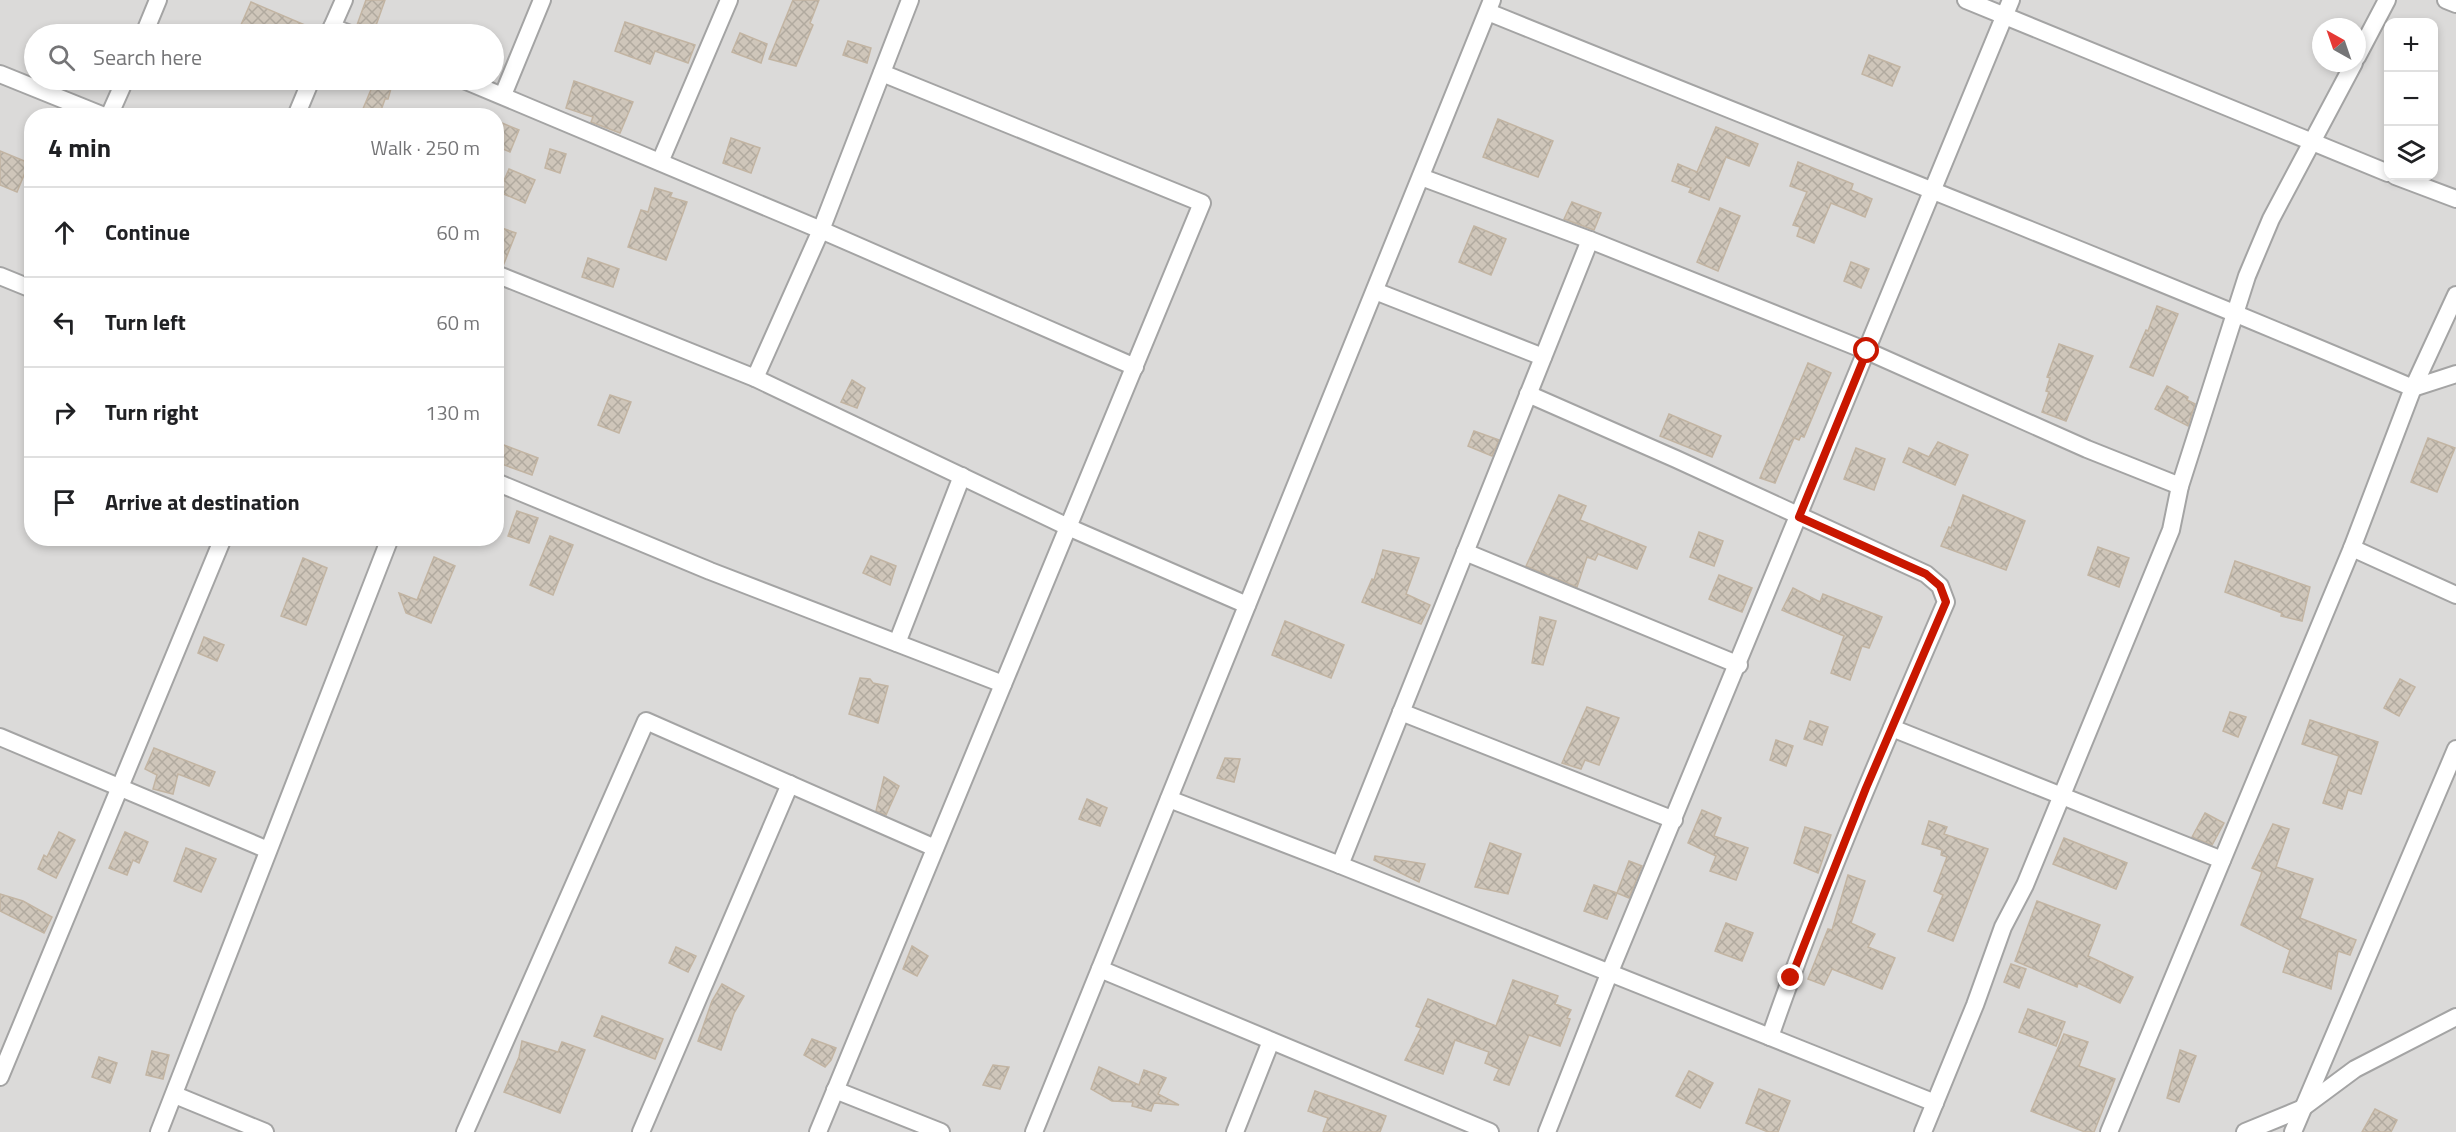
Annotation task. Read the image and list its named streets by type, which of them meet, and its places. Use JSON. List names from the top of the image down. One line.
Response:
{"north":"top left","page":{"map_buttons":["+","−"],"search":"Search here","heading":["4 min","Walk · 250 m"],"list":[["Continue","60 m"],["Turn left","60 m"],["Turn right","130 m"],"Arrive at destination"]}}
